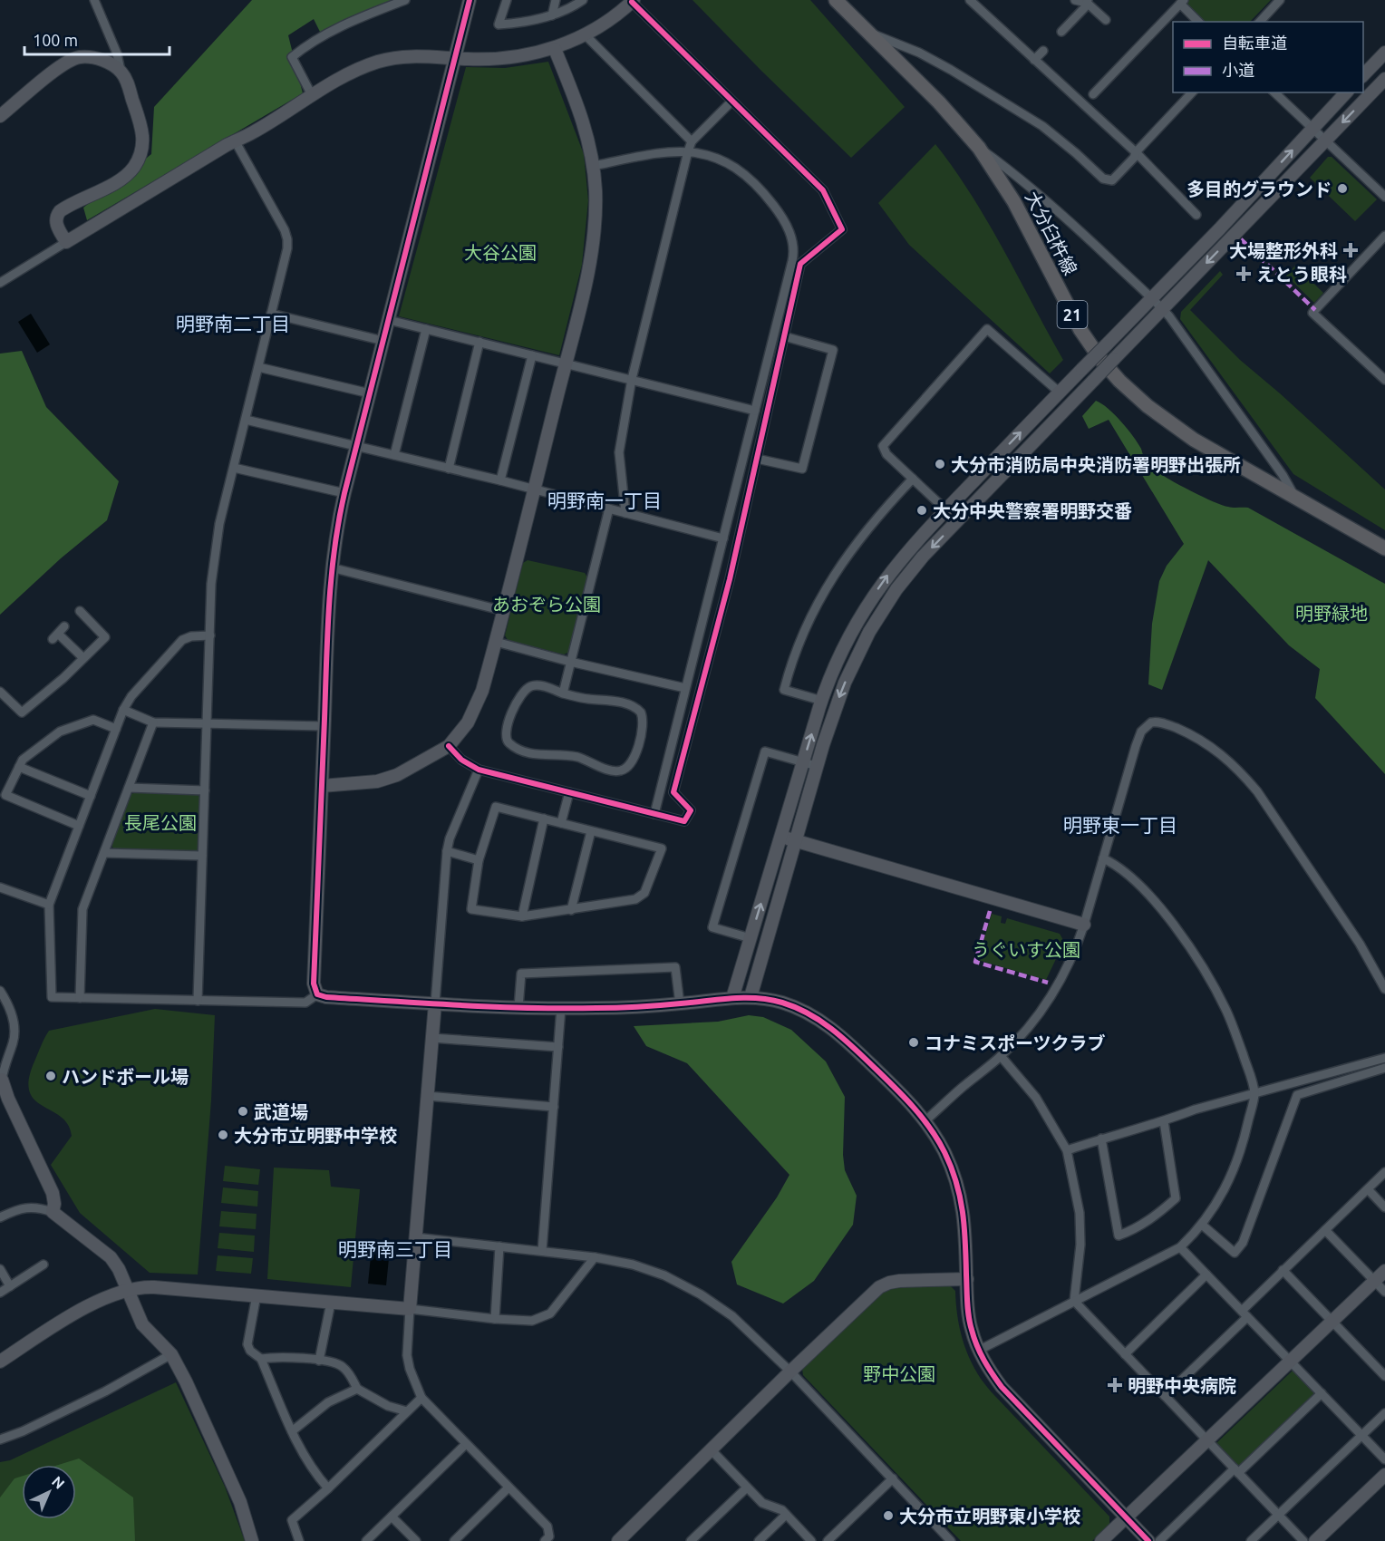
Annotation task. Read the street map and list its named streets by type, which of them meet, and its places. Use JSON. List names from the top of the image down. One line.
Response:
{"streets":{"main road":["大分臼杵線","21"]},"districts":["明野南二丁目","明野南一丁目","明野東一丁目","明野南三丁目"],"parks":["大谷公園","あおぞら公園","明野緑地","長尾公園","うぐいす公園","野中公園"],"places":{"other":["多目的グラウンド","大分市消防局中央消防署明野出張所","大分中央警察署明野交番","コナミスポーツクラブ","ハンドボール場","武道場","大分市立明野中学校","大分市立明野東小学校"],"health":["大場整形外科","えとう眼科","明野中央病院"]},"legend":["自転車道","小道"],"scale_bar":"100 m","north":"top right"}
